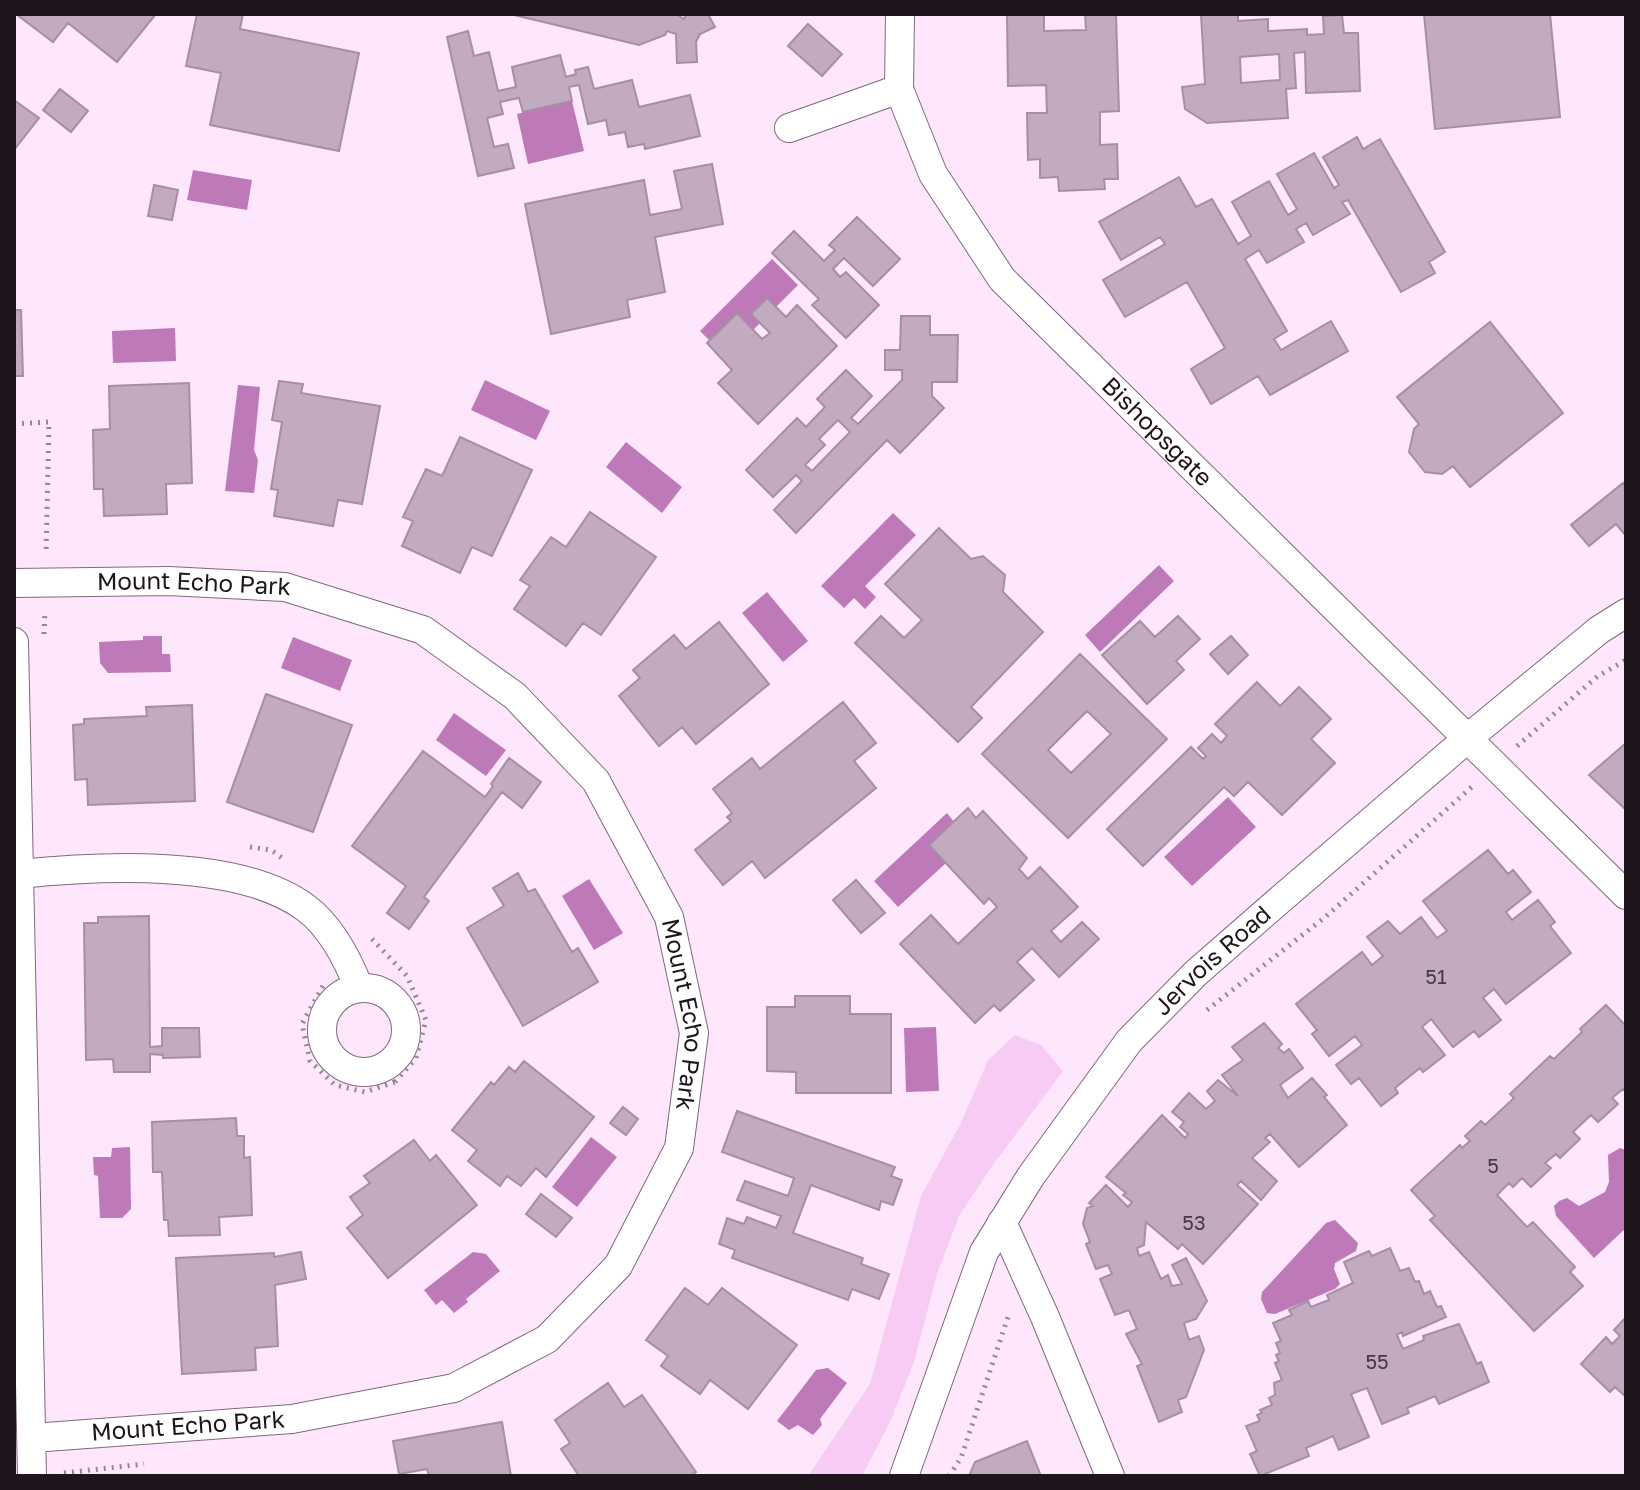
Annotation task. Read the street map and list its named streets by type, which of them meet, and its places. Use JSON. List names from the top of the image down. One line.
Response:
{"streets":{"street":["Bishopsgate","Mount Echo Park","Jervois Road"]},"crossings":[["Bishopsgate","Jervois Road"]],"house_numbers":["51","5","53","55"]}
